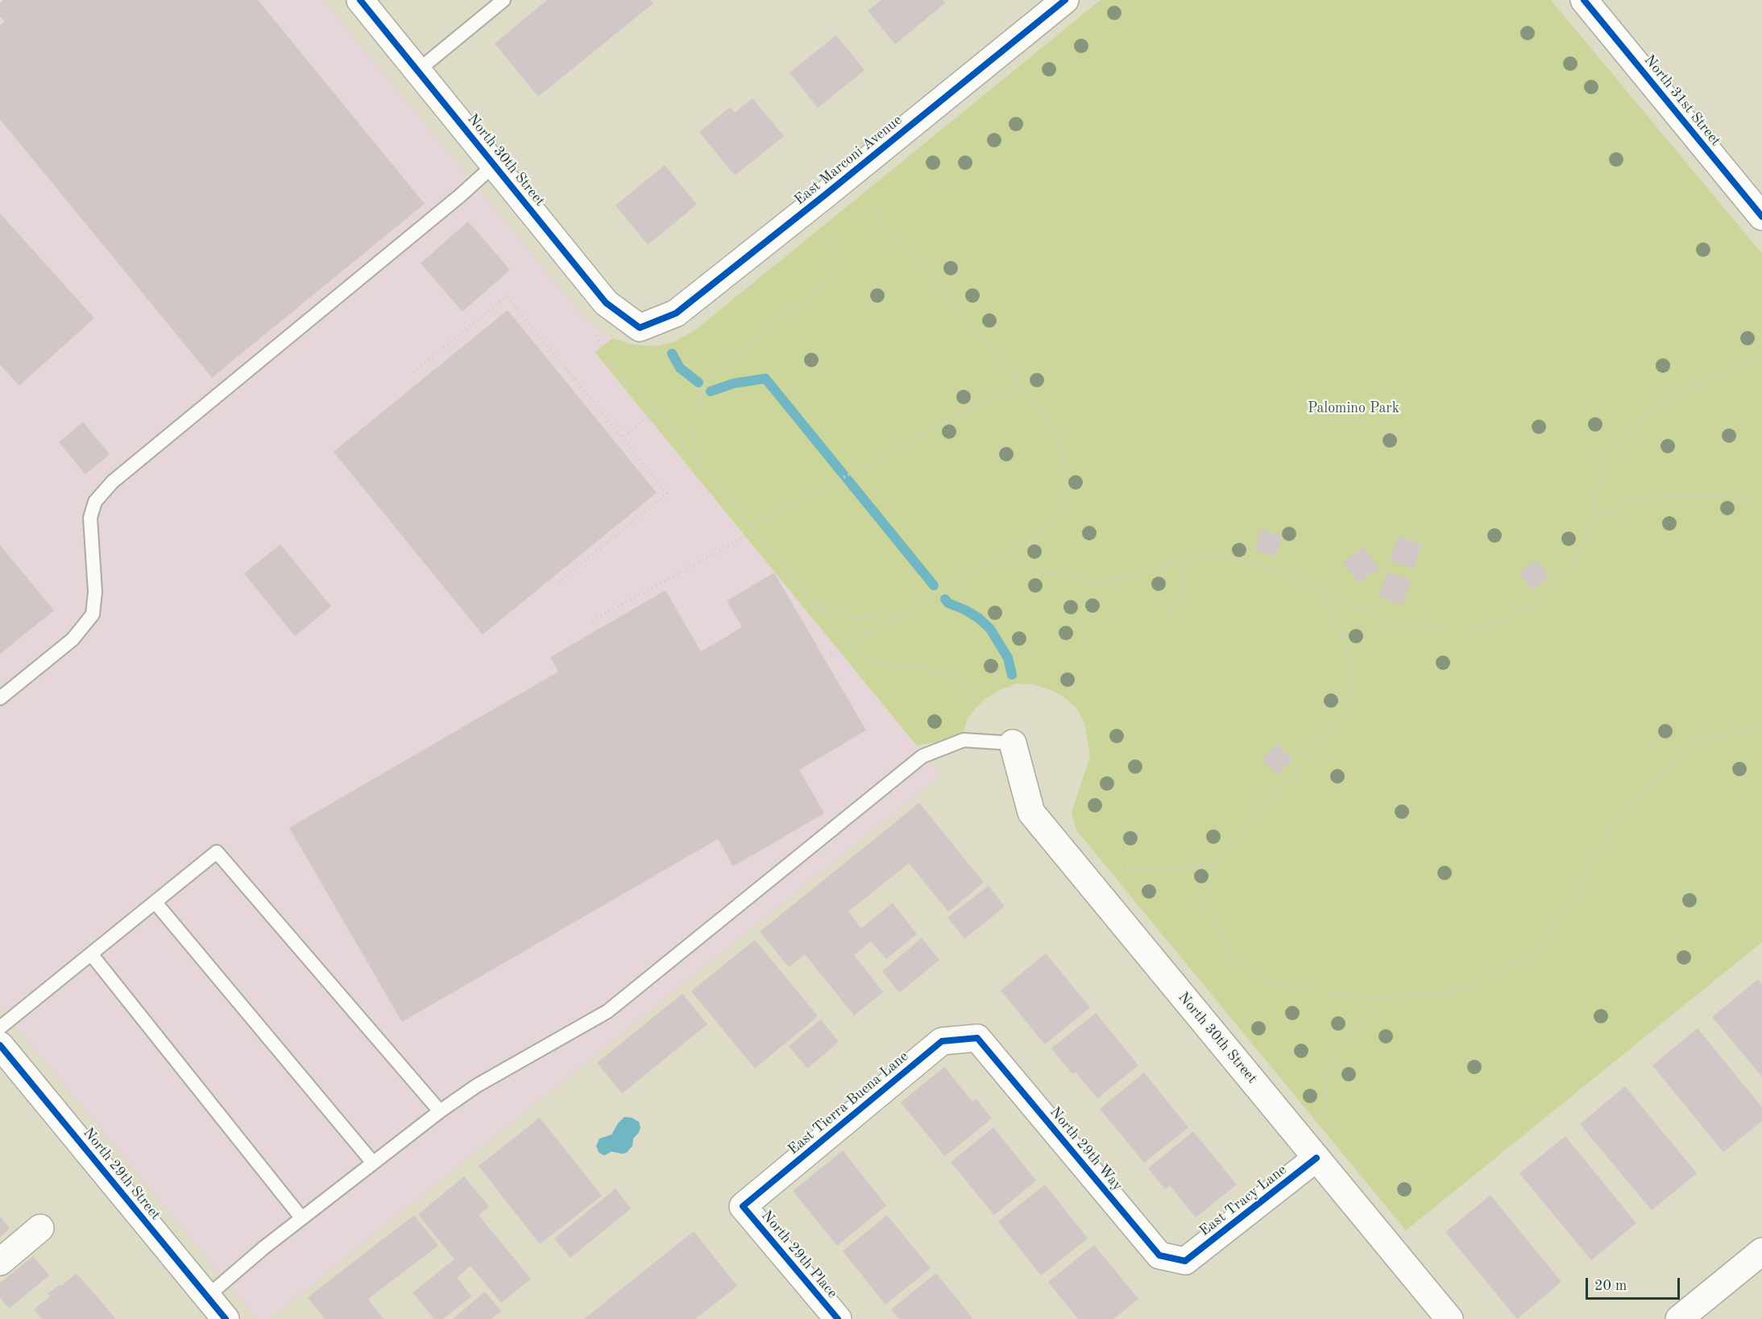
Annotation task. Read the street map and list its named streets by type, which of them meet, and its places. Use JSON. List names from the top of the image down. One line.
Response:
{"streets":{"street":["North 31st Street","North 30th Street","East Marconi Avenue","East Tierra Buena Lane","North 29th Way","North 29th Street","East Tracy Lane","North 29th Place"]},"crossings":[["North 30th Street","East Marconi Avenue"],["North 30th Street","East Tracy Lane"],["East Tierra Buena Lane","North 29th Way"],["East Tierra Buena Lane","North 29th Place"],["North 29th Way","East Tracy Lane"]],"parks":["Palomino Park"],"scale_bar":"20 m"}
